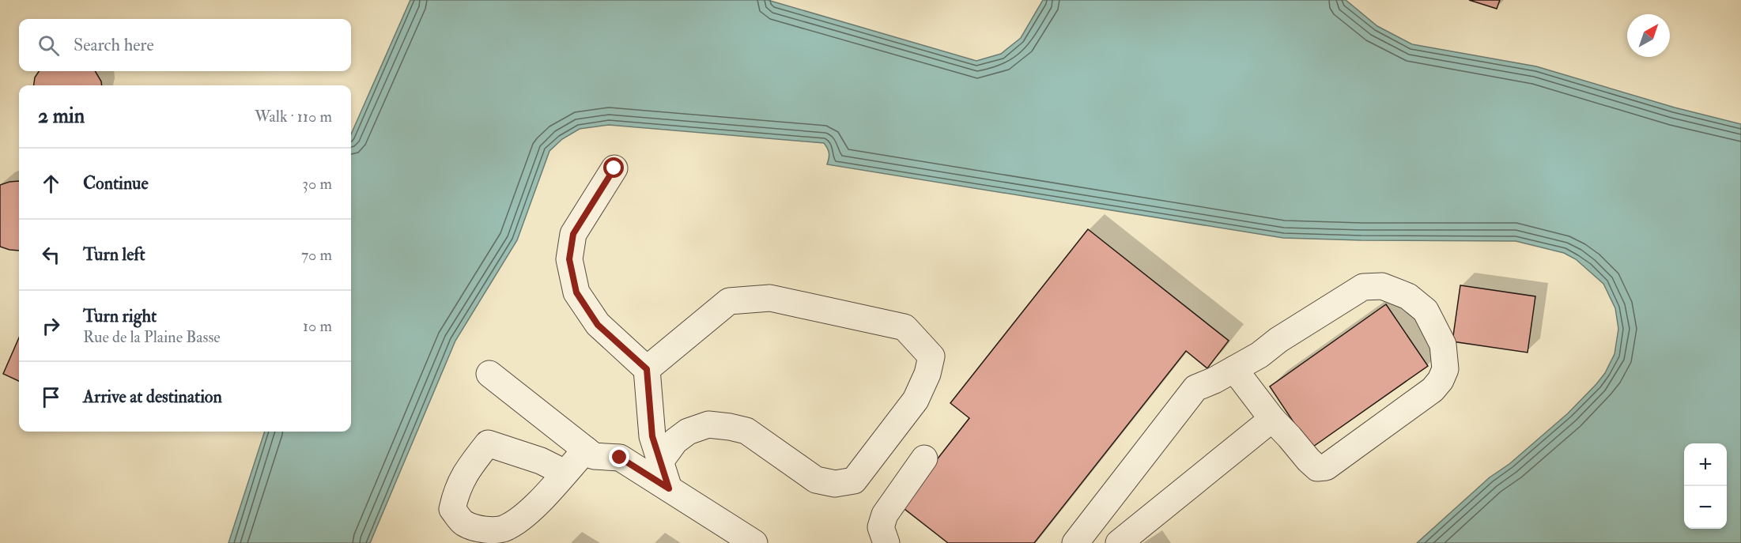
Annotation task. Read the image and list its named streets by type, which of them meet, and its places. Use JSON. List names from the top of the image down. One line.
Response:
{"north":"top right","page":{"search":"Search here","heading":["2 min","Walk · 110 m"],"list":[["Continue","30 m"],["Turn left","70 m"],["Turn right","Rue de la Plaine Basse","10 m"],"Arrive at destination"],"map_buttons":["+","−"]}}
